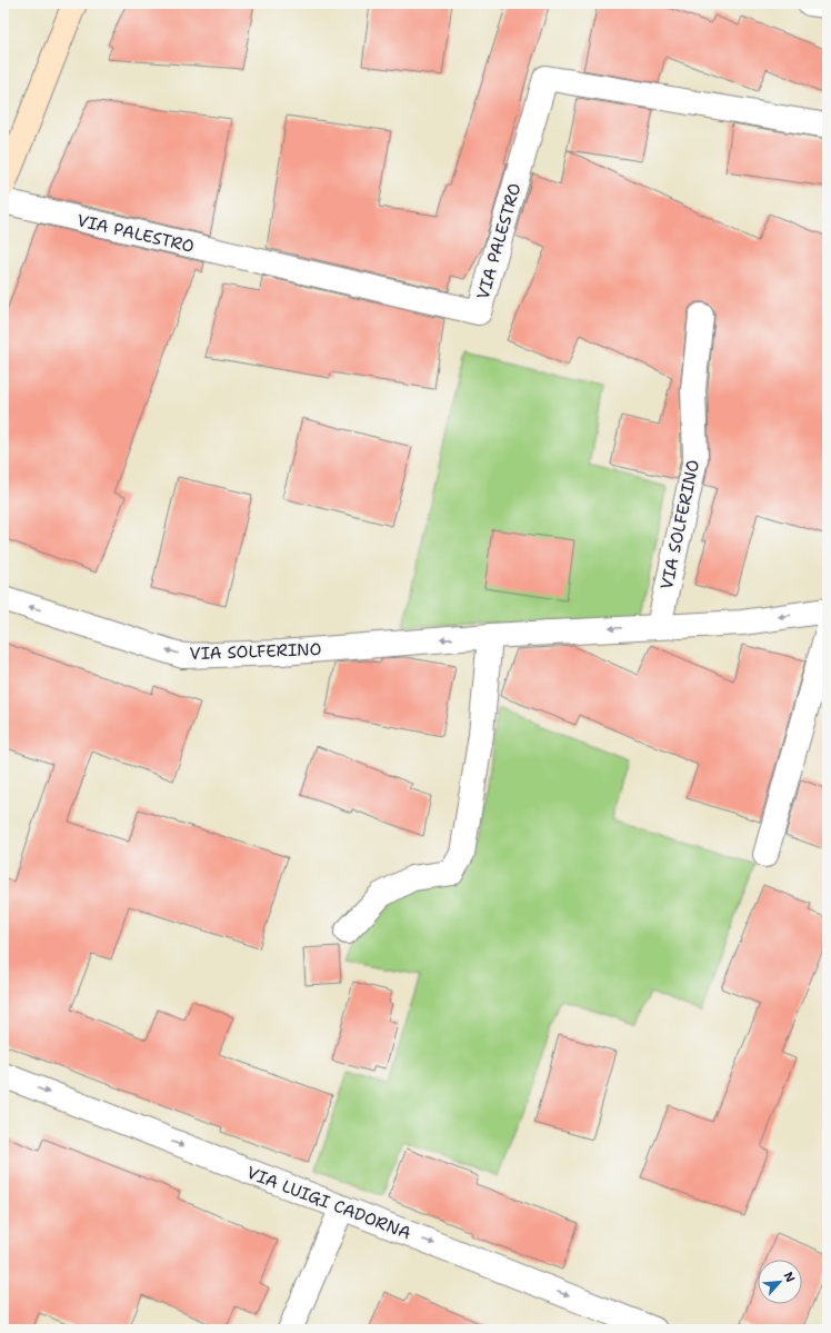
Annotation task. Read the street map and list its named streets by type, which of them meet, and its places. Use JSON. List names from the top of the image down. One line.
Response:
{"streets":{"street":["VIA PALESTRO","VIA SOLFERINO","VIA LUIGI CADORNA"]},"one_way":["VIA SOLFERINO","VIA LUIGI CADORNA"],"north":"top right"}
